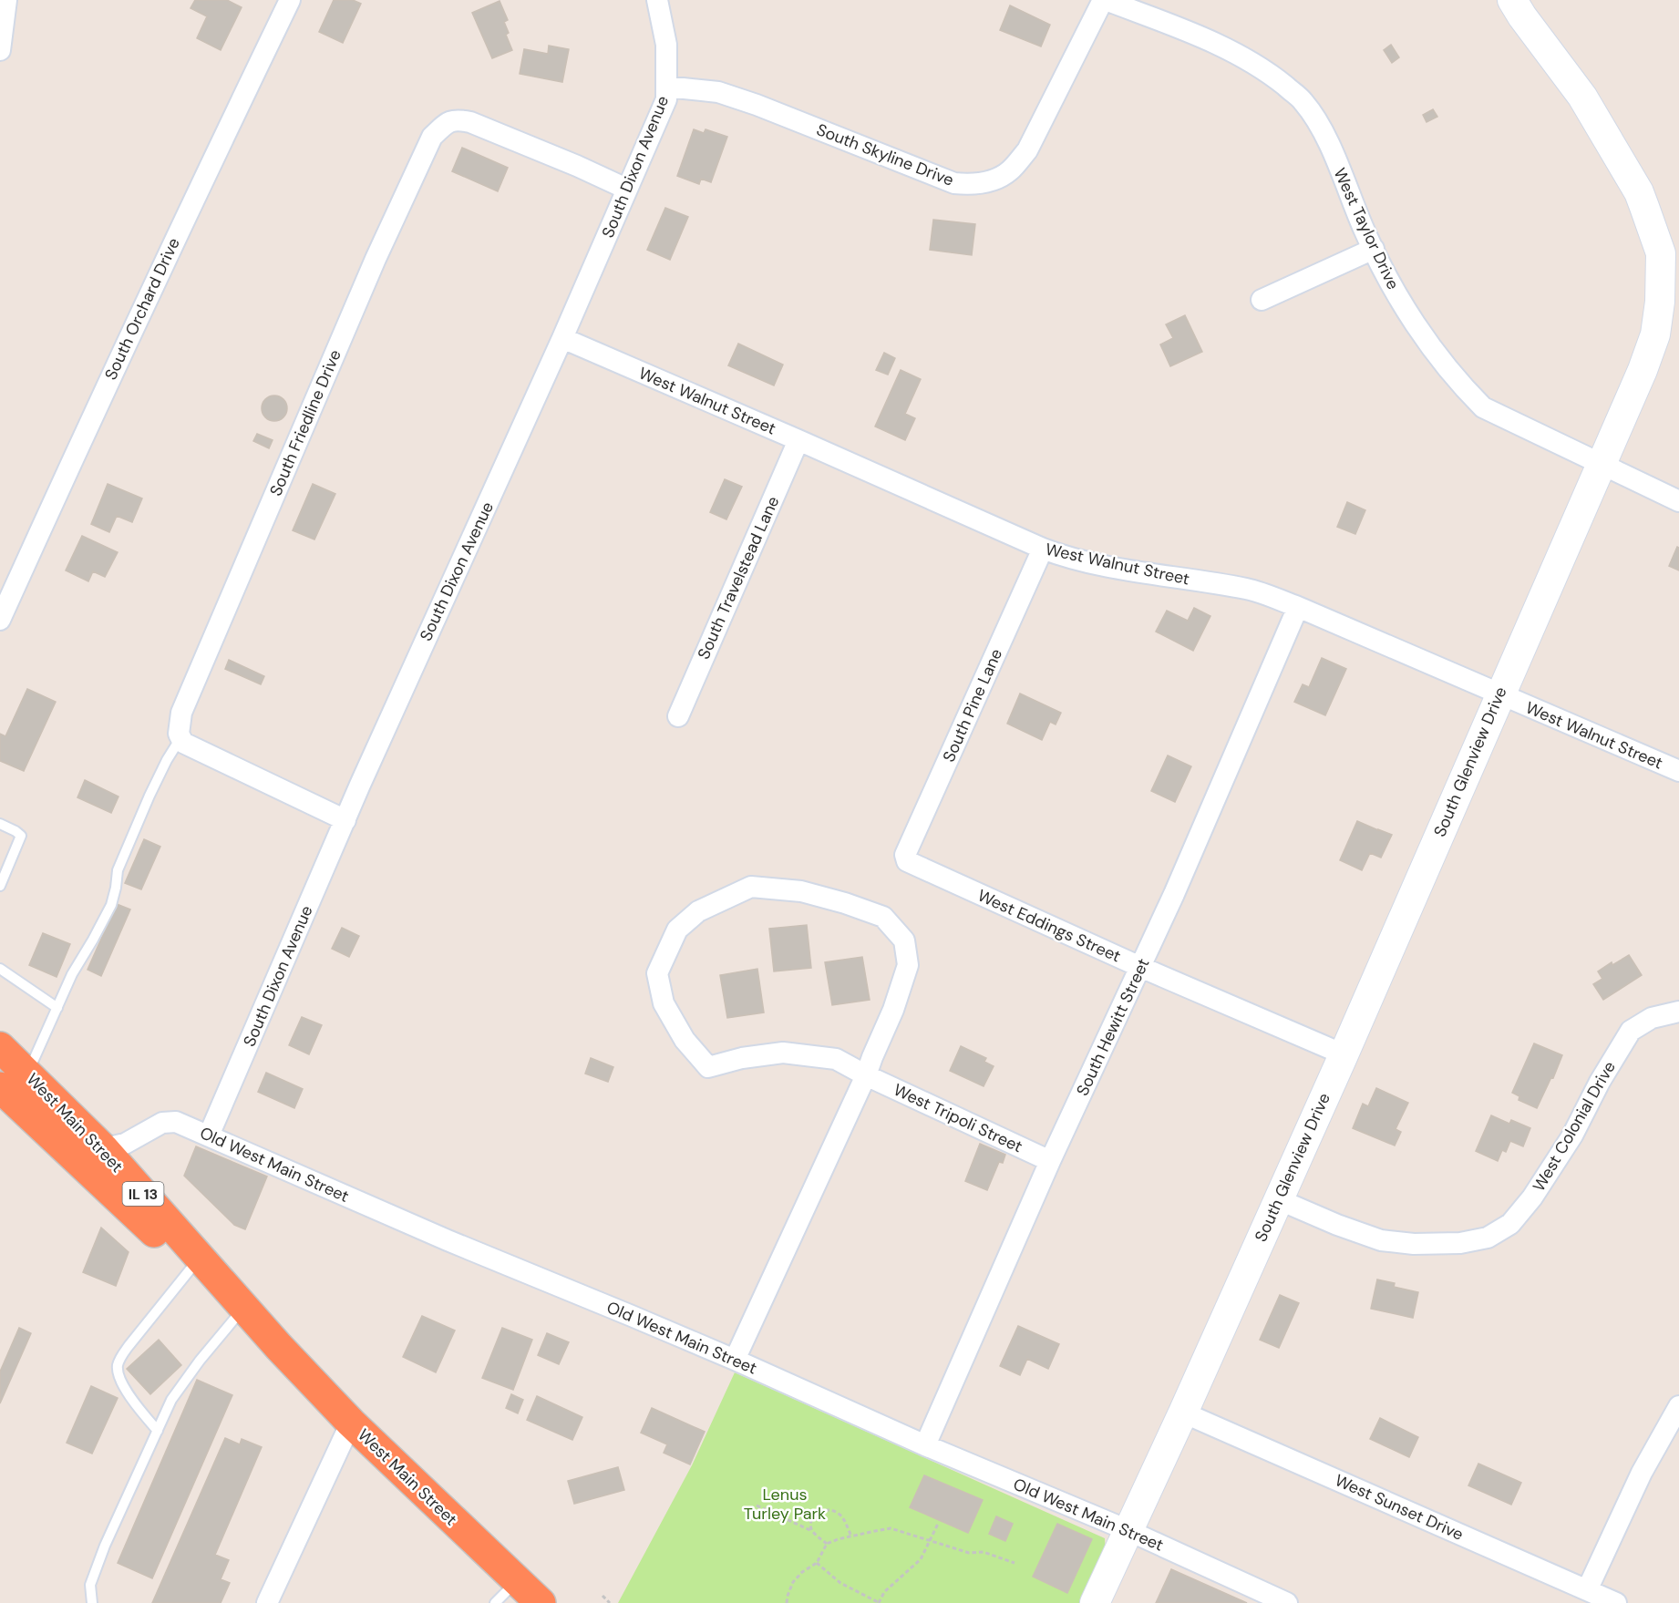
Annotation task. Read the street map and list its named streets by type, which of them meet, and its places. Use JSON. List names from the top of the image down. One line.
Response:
{"streets":{"highway":["West Main Street","IL 13"],"street":["South Skyline Drive","South Dixon Avenue","West Taylor Drive","South Orchard Drive","West Walnut Street","South Friedline Drive","South Travelstead Lane","South Pine Lane","South Glenview Drive","West Eddings Street","South Hewitt Street","West Tripoli Street","West Colonial Drive","Old West Main Street","West Sunset Drive"]},"crossings":[["South Skyline Drive","South Dixon Avenue"],["South Skyline Drive","West Taylor Drive"],["South Dixon Avenue","West Walnut Street"],["South Dixon Avenue","South Friedline Drive"],["South Dixon Avenue","Old West Main Street"],["West Taylor Drive","South Glenview Drive"],["West Walnut Street","South Travelstead Lane"],["West Walnut Street","South Pine Lane"],["West Walnut Street","South Glenview Drive"],["West Walnut Street","South Hewitt Street"],["South Pine Lane","West Eddings Street"],["South Glenview Drive","West Eddings Street"],["South Glenview Drive","West Colonial Drive"],["South Glenview Drive","Old West Main Street"],["South Glenview Drive","West Sunset Drive"],["West Eddings Street","South Hewitt Street"],["South Hewitt Street","West Tripoli Street"],["South Hewitt Street","Old West Main Street"],["West Main Street","Old West Main Street"]],"parks":["Lenus Turley Park"]}
